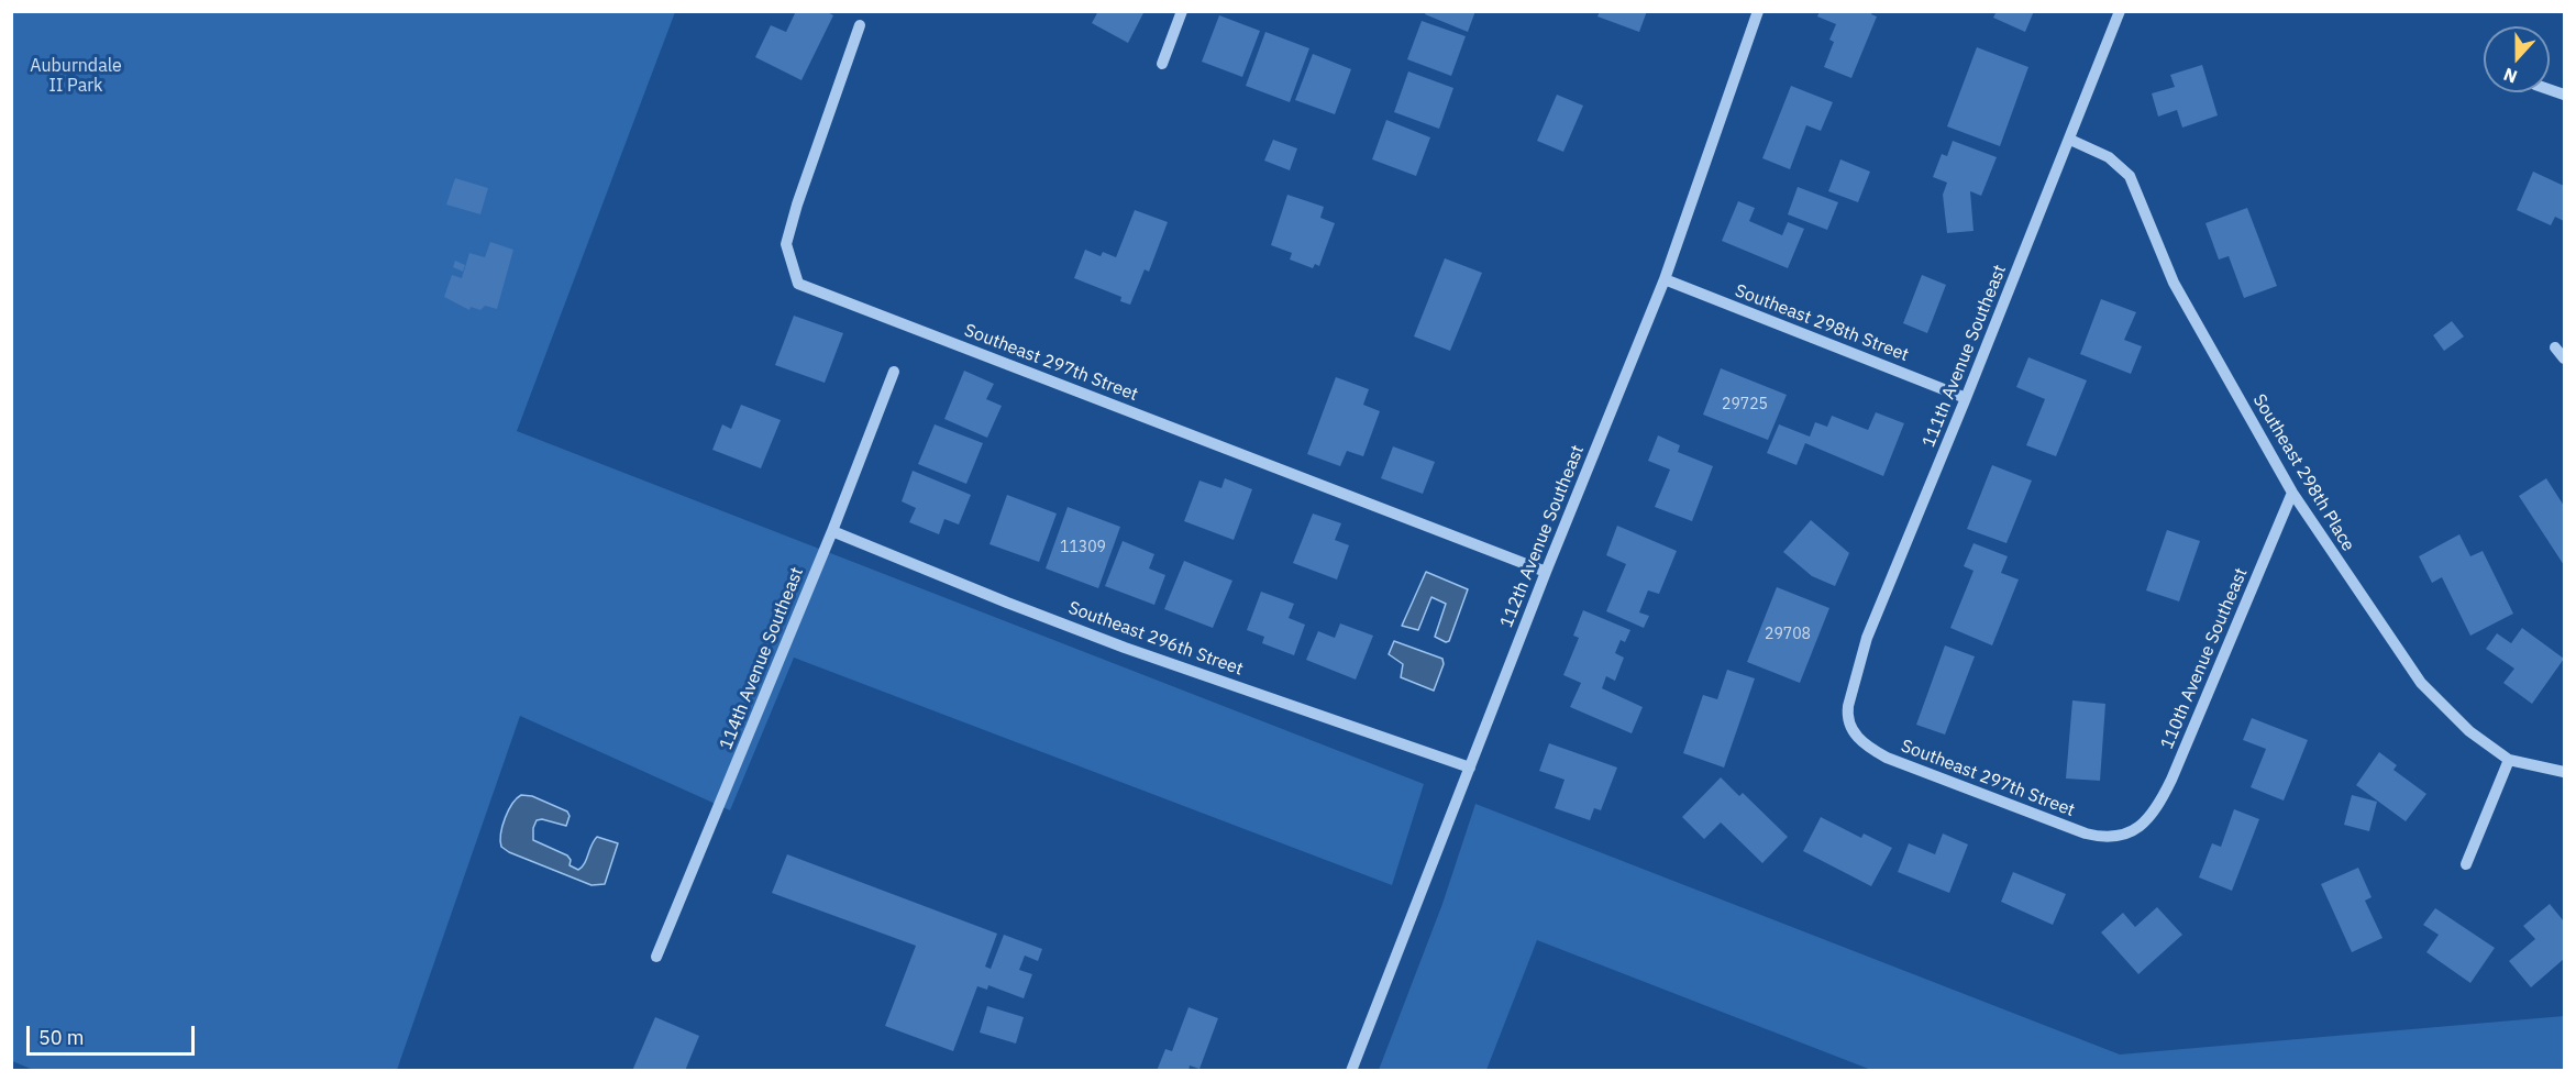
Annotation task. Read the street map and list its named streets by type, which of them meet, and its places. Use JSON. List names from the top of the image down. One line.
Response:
{"streets":{"street":["Southeast 298th Street","111th Avenue Southeast","Southeast 297th Street","Southeast 298th Place","112th Avenue Southeast","Southeast 296th Street","114th Avenue Southeast","110th Avenue Southeast"]},"crossings":[["Southeast 298th Street","111th Avenue Southeast"],["Southeast 298th Street","112th Avenue Southeast"],["111th Avenue Southeast","Southeast 297th Street"],["111th Avenue Southeast","Southeast 298th Place"],["Southeast 297th Street","112th Avenue Southeast"],["Southeast 297th Street","110th Avenue Southeast"],["Southeast 298th Place","110th Avenue Southeast"],["112th Avenue Southeast","Southeast 296th Street"],["Southeast 296th Street","114th Avenue Southeast"]],"parks":["Auburndale II Park"],"house_numbers":["29725","11309","29708"],"scale_bar":"50 m","north":"bottom"}
